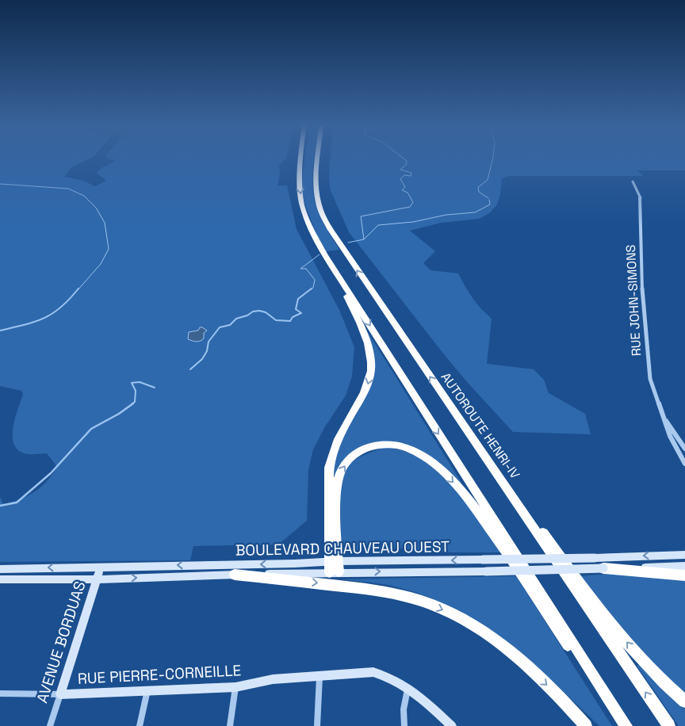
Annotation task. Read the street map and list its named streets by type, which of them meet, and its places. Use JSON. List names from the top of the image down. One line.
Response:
{"streets":{"highway":["AUTOROUTE HENRI-IV"],"main road":["BOULEVARD CHAUVEAU OUEST","AVENUE BORDUAS","RUE PIERRE-CORNEILLE"],"street":["RUE JOHN-SIMONS"]},"crossings":[["BOULEVARD CHAUVEAU OUEST","AVENUE BORDUAS"],["AVENUE BORDUAS","RUE PIERRE-CORNEILLE"]]}
